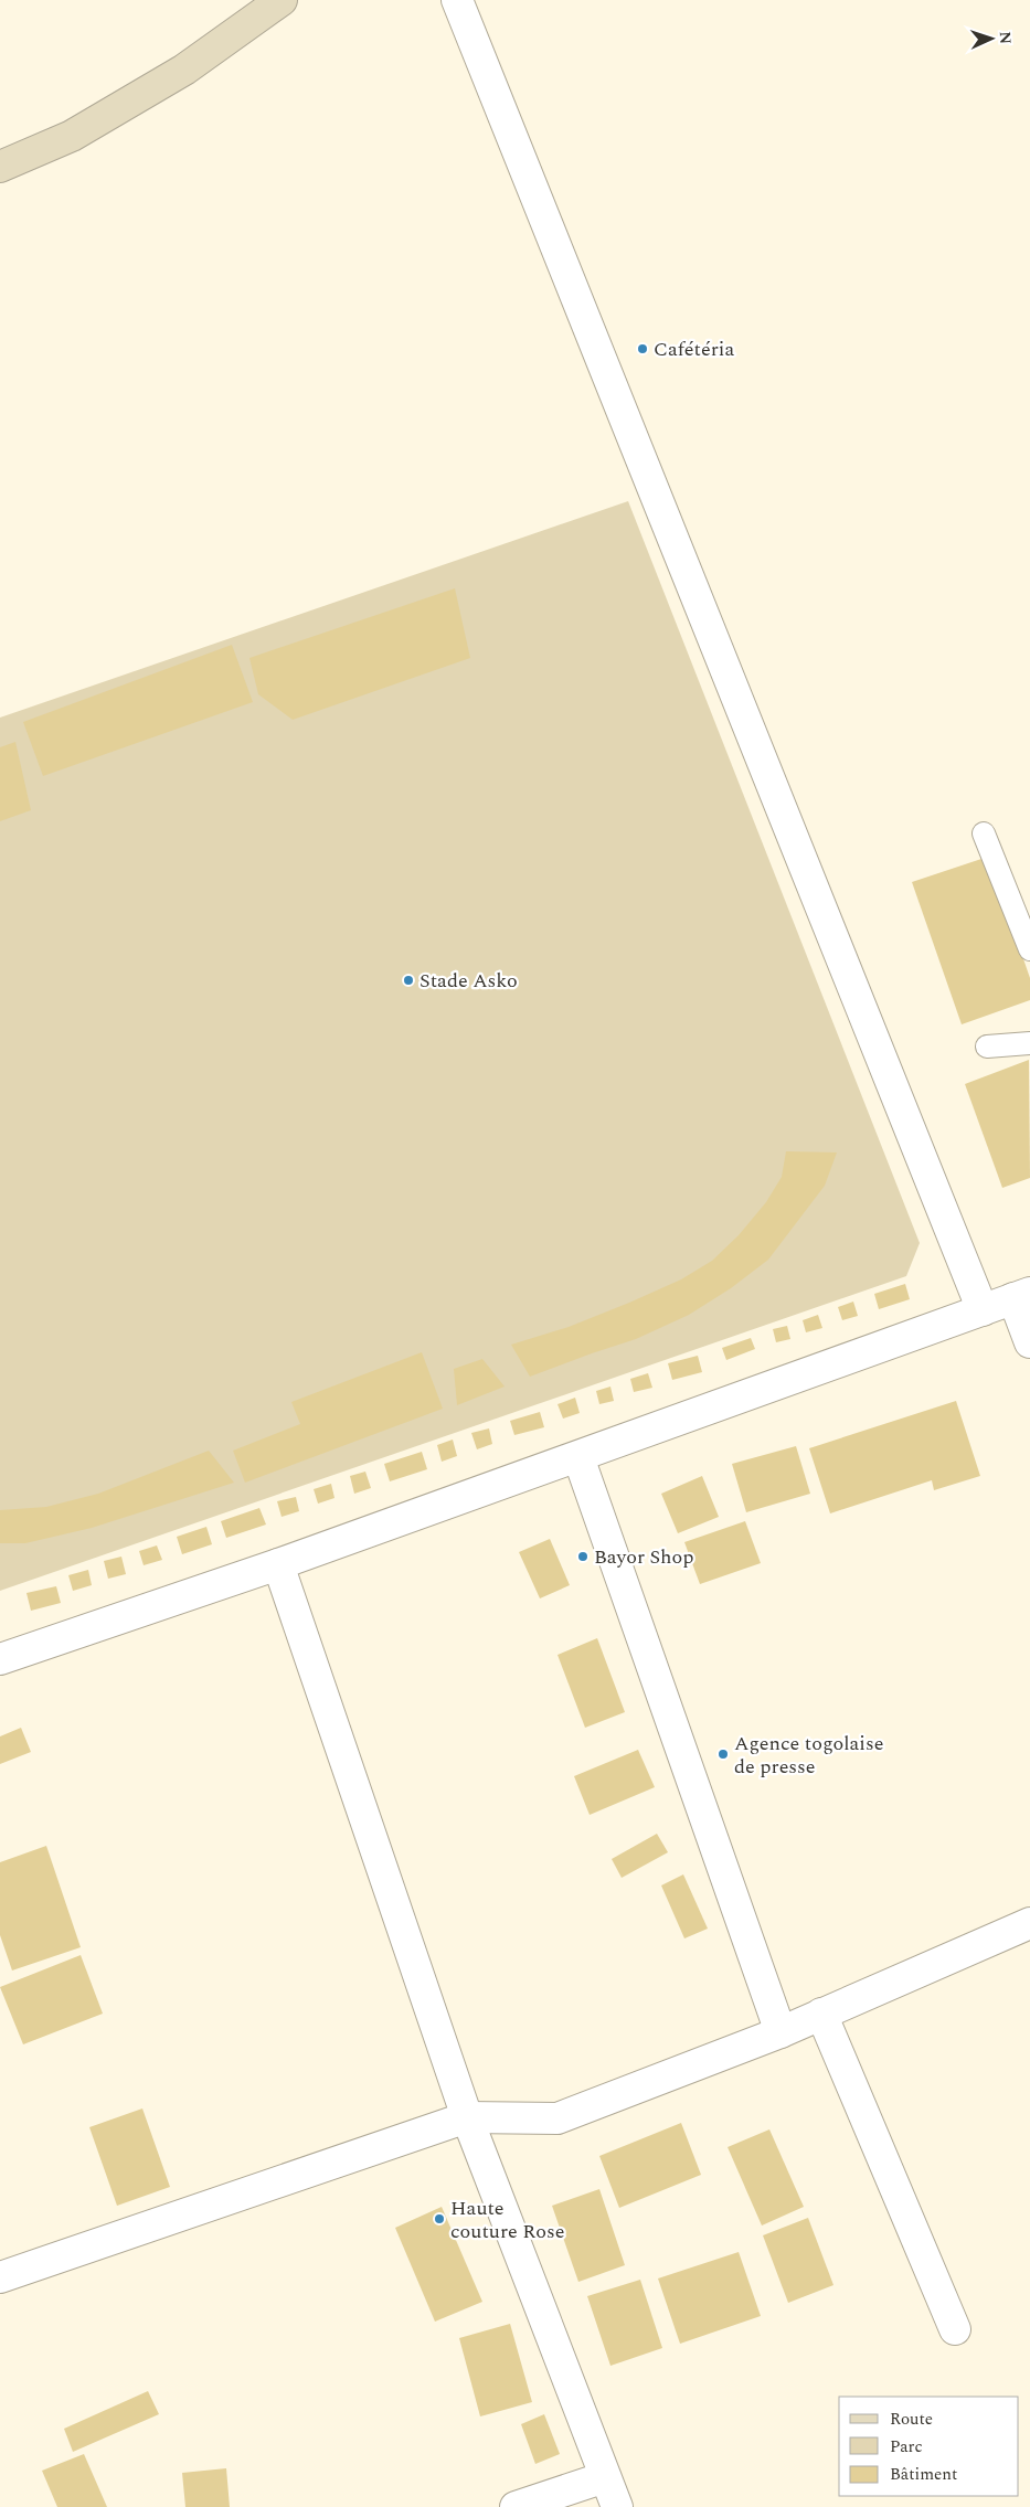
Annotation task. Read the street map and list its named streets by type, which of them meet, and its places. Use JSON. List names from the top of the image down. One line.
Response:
{"places":["Cafétéria","Stade Asko","Bayor Shop","Agence togolaise de presse","Haute couture Rose"],"legend":["Route","Parc","Bâtiment"],"north":"right"}
